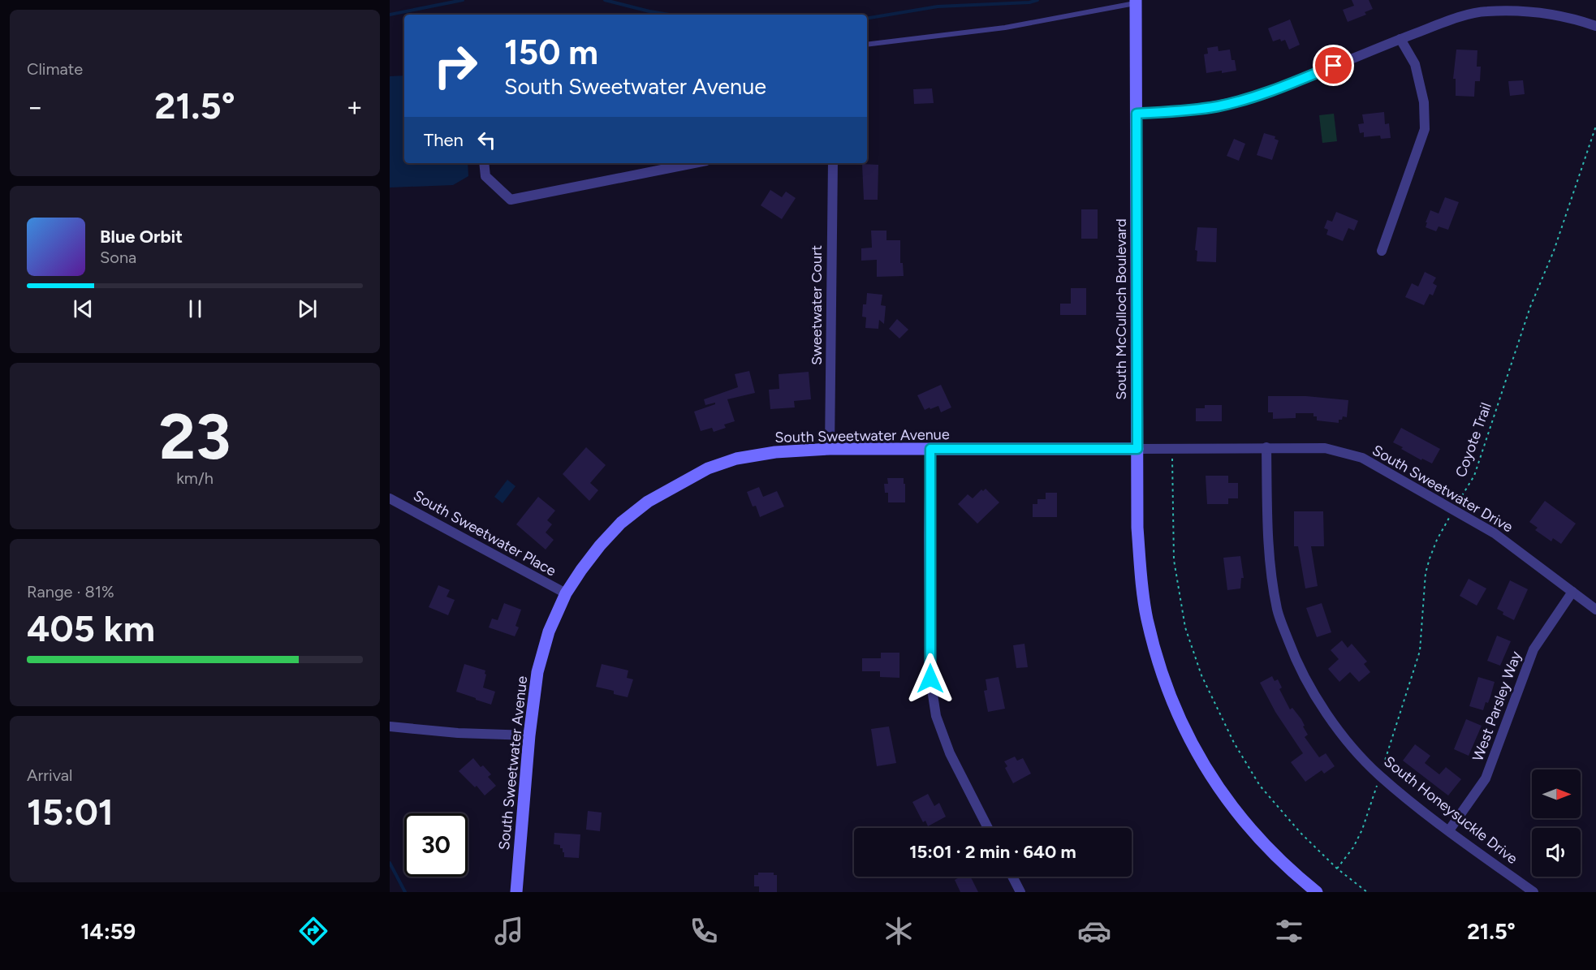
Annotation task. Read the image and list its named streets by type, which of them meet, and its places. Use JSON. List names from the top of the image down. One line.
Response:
{"streets":{"main road":["South McCulloch Boulevard","South Sweetwater Avenue"],"street":["Sweetwater Court","South Sweetwater Drive","South Sweetwater Place","West Parsley Way","South Honeysuckle Drive"],"path":["Coyote Trail"]},"crossings":[["Sweetwater Court","South Sweetwater Avenue"],["South McCulloch Boulevard","South Sweetwater Avenue"],["South McCulloch Boulevard","South Sweetwater Drive"],["South Sweetwater Avenue","South Sweetwater Drive"],["South Sweetwater Avenue","South Sweetwater Place"],["Coyote Trail","South Sweetwater Drive"],["Coyote Trail","South Honeysuckle Drive"],["South Sweetwater Drive","West Parsley Way"],["South Sweetwater Drive","South Honeysuckle Drive"],["West Parsley Way","South Honeysuckle Drive"]],"north":"right","page":{"tile":["Climate",["23","km/h"],["Range · 81%","405 km"],["Arrival","15:01"]],"turn":["150 m","South Sweetwater Avenue"],"heat":["−","21.5°","+"],"then":"Then","song":["Blue Orbit","Sona"],"limit":"30","trip":"15:01 · 2 min · 640 m","tabs":["14:59","21.5°"]}}
